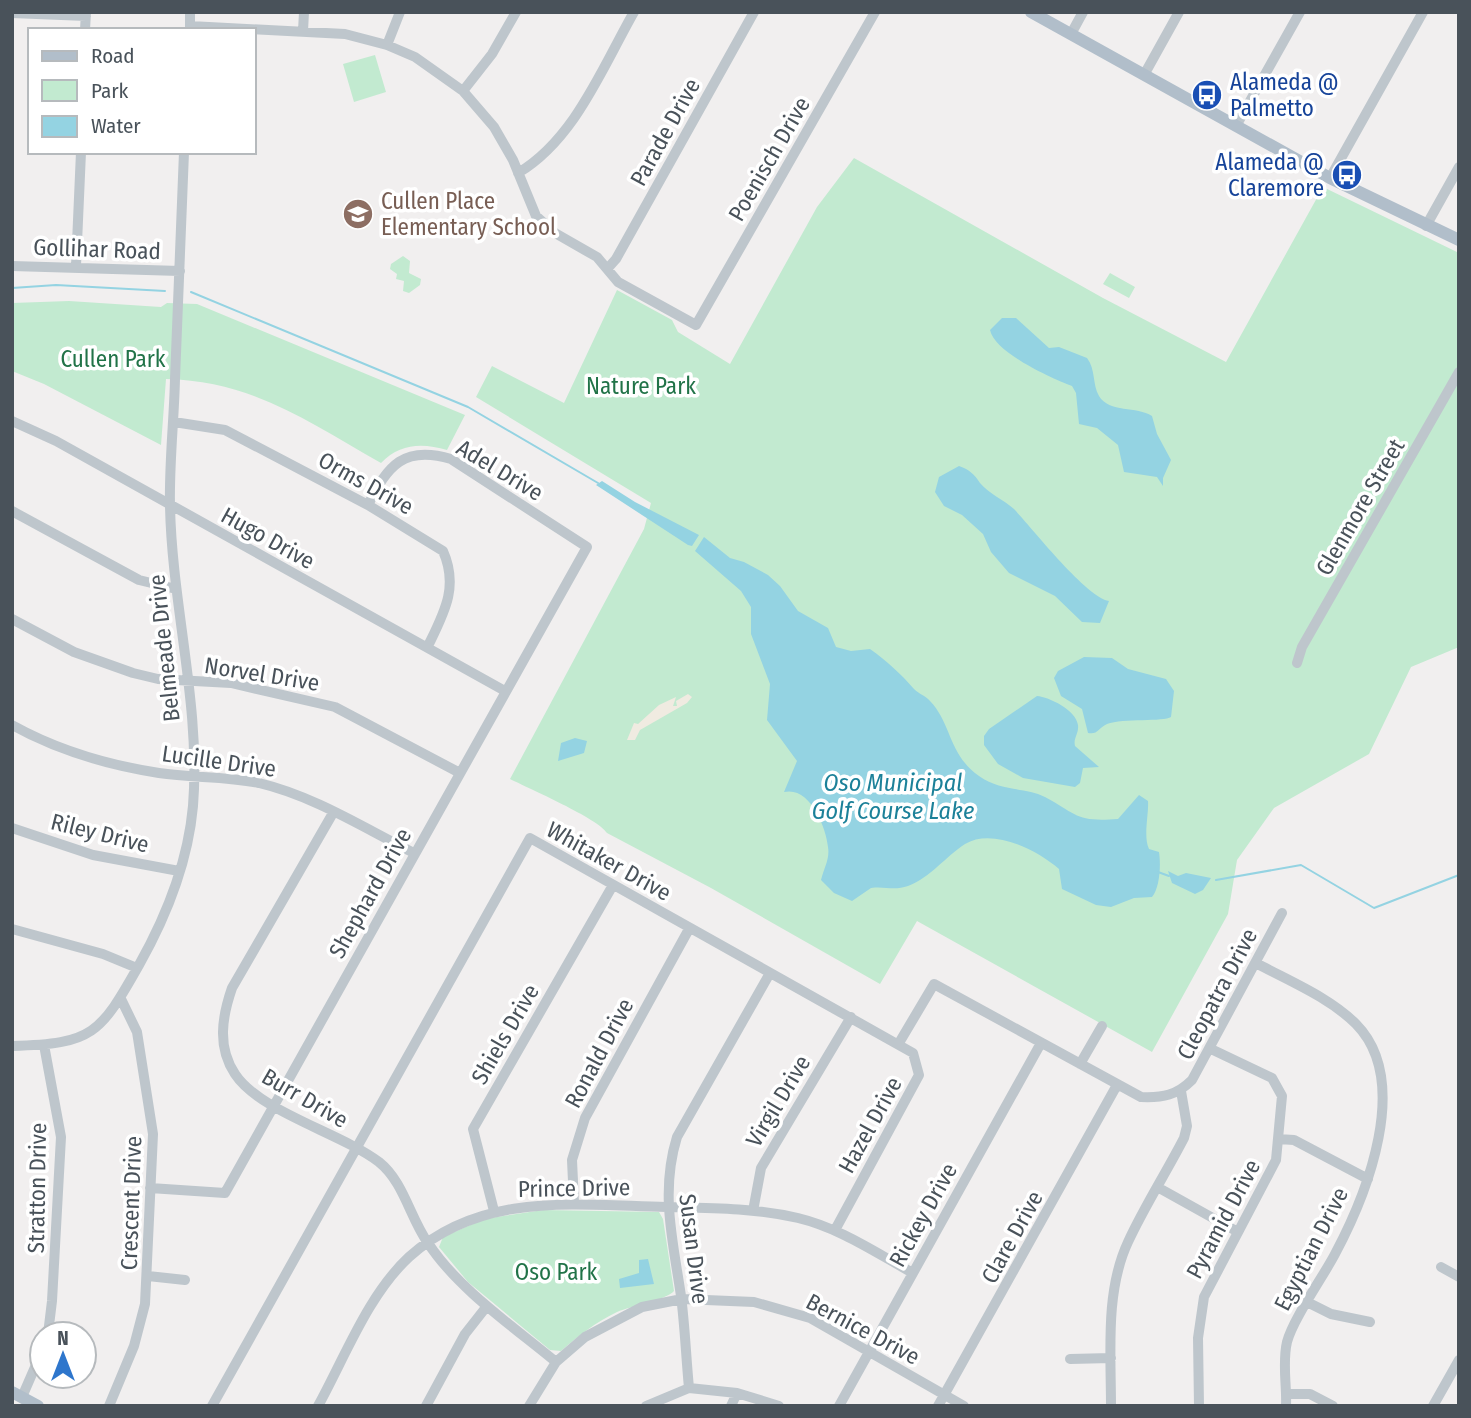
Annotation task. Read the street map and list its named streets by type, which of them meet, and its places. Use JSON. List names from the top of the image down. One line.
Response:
{"streets":{"street":["Parade Drive","Poenisch Drive","Gollihar Road","Adel Drive","Orms Drive","Glenmore Street","Hugo Drive","Belmeade Drive","Norvel Drive","Lucille Drive","Riley Drive","Whitaker Drive","Shephard Drive","Cleopatra Drive","Shiels Drive","Ronald Drive","Burr Drive","Virgil Drive","Hazel Drive","Stratton Drive","Prince Drive","Crescent Drive","Rickey Drive","Pyramid Drive","Clare Drive","Susan Drive","Egyptian Drive","Bernice Drive"]},"crossings":[["Parade Drive","Poenisch Drive"],["Gollihar Road","Belmeade Drive"],["Adel Drive","Orms Drive"],["Adel Drive","Shephard Drive"],["Orms Drive","Hugo Drive"],["Orms Drive","Belmeade Drive"],["Hugo Drive","Belmeade Drive"],["Hugo Drive","Shephard Drive"],["Belmeade Drive","Norvel Drive"],["Belmeade Drive","Lucille Drive"],["Belmeade Drive","Riley Drive"],["Belmeade Drive","Stratton Drive"],["Belmeade Drive","Crescent Drive"],["Norvel Drive","Shephard Drive"],["Lucille Drive","Shephard Drive"],["Lucille Drive","Burr Drive"],["Whitaker Drive","Shiels Drive"],["Whitaker Drive","Ronald Drive"],["Whitaker Drive","Burr Drive"],["Whitaker Drive","Virgil Drive"],["Whitaker Drive","Hazel Drive"],["Whitaker Drive","Susan Drive"],["Shephard Drive","Burr Drive"],["Shephard Drive","Crescent Drive"],["Cleopatra Drive","Pyramid Drive"],["Cleopatra Drive","Egyptian Drive"],["Shiels Drive","Prince Drive"],["Ronald Drive","Prince Drive"],["Burr Drive","Prince Drive"],["Burr Drive","Bernice Drive"],["Virgil Drive","Prince Drive"],["Hazel Drive","Prince Drive"],["Prince Drive","Rickey Drive"],["Prince Drive","Susan Drive"],["Rickey Drive","Bernice Drive"],["Clare Drive","Bernice Drive"],["Susan Drive","Bernice Drive"]],"water":["Oso Municipal Golf Course Lake"],"parks":["Cullen Park","Nature Park","Oso Park"],"places":{"bus stop":["Alameda @ Palmetto","Alameda @ Claremore"],"school or university":["Cullen Place Elementary School"]},"legend":["Road","Park","Water"],"north":"top"}
